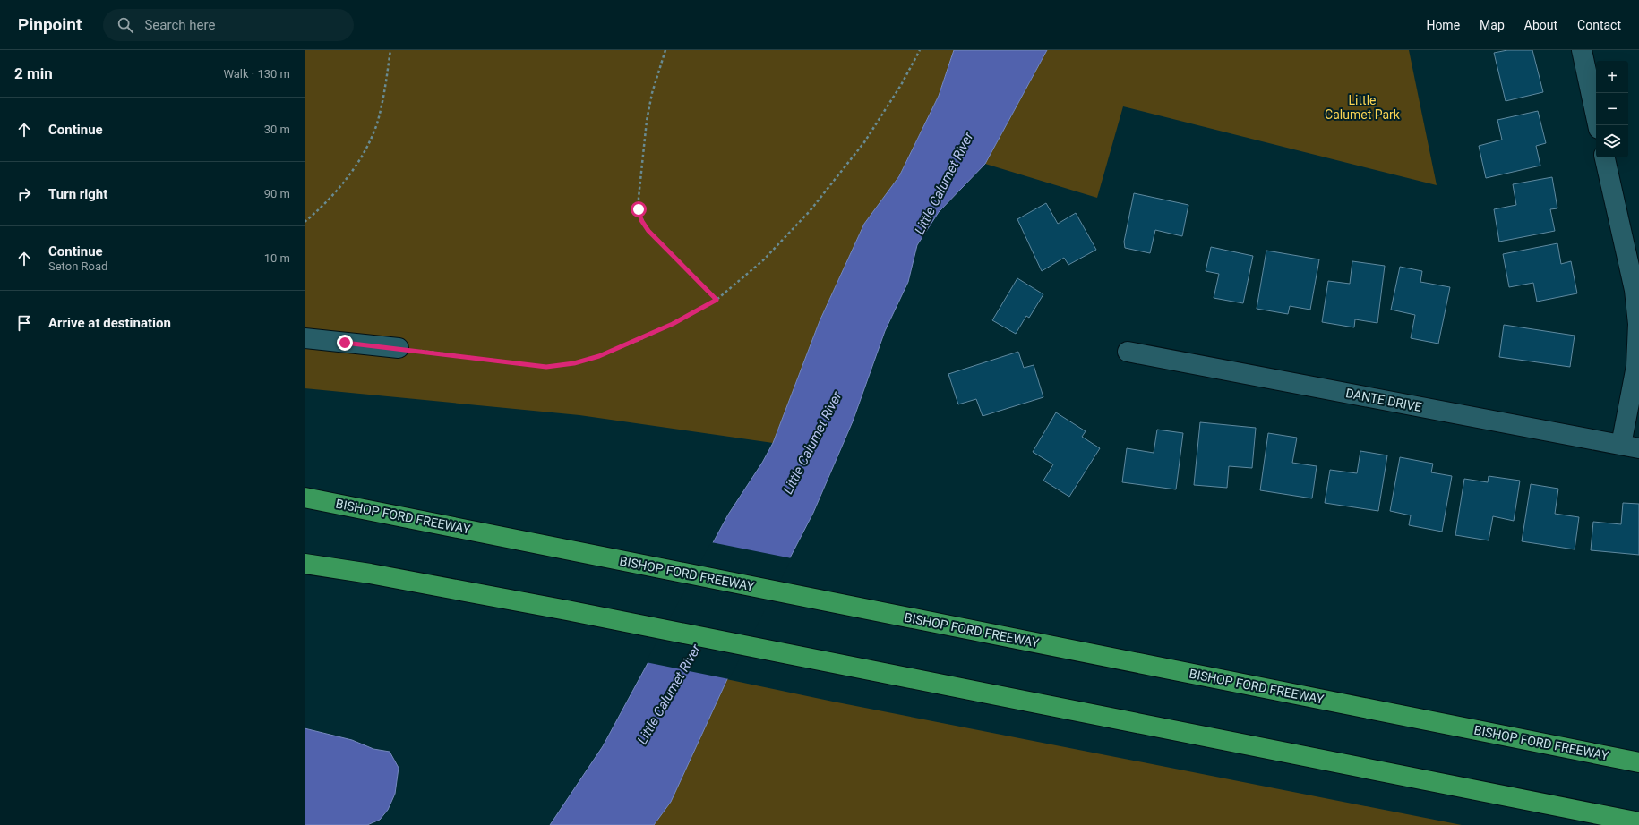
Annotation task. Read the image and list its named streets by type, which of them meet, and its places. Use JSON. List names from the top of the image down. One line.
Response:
{"streets":{"highway":["BISHOP FORD FREEWAY"],"street":["DANTE DRIVE"]},"water":["Little Calumet River"],"parks":["Little Calumet Park"],"page":{"header":"Pinpoint","search":"Search here","nav":["Home","Map","About","Contact"],"heading":["2 min","Walk · 130 m"],"map_buttons":["+","−"],"list":[["Continue","30 m"],["Turn right","90 m"],["Continue","Seton Road","10 m"],"Arrive at destination"]}}
